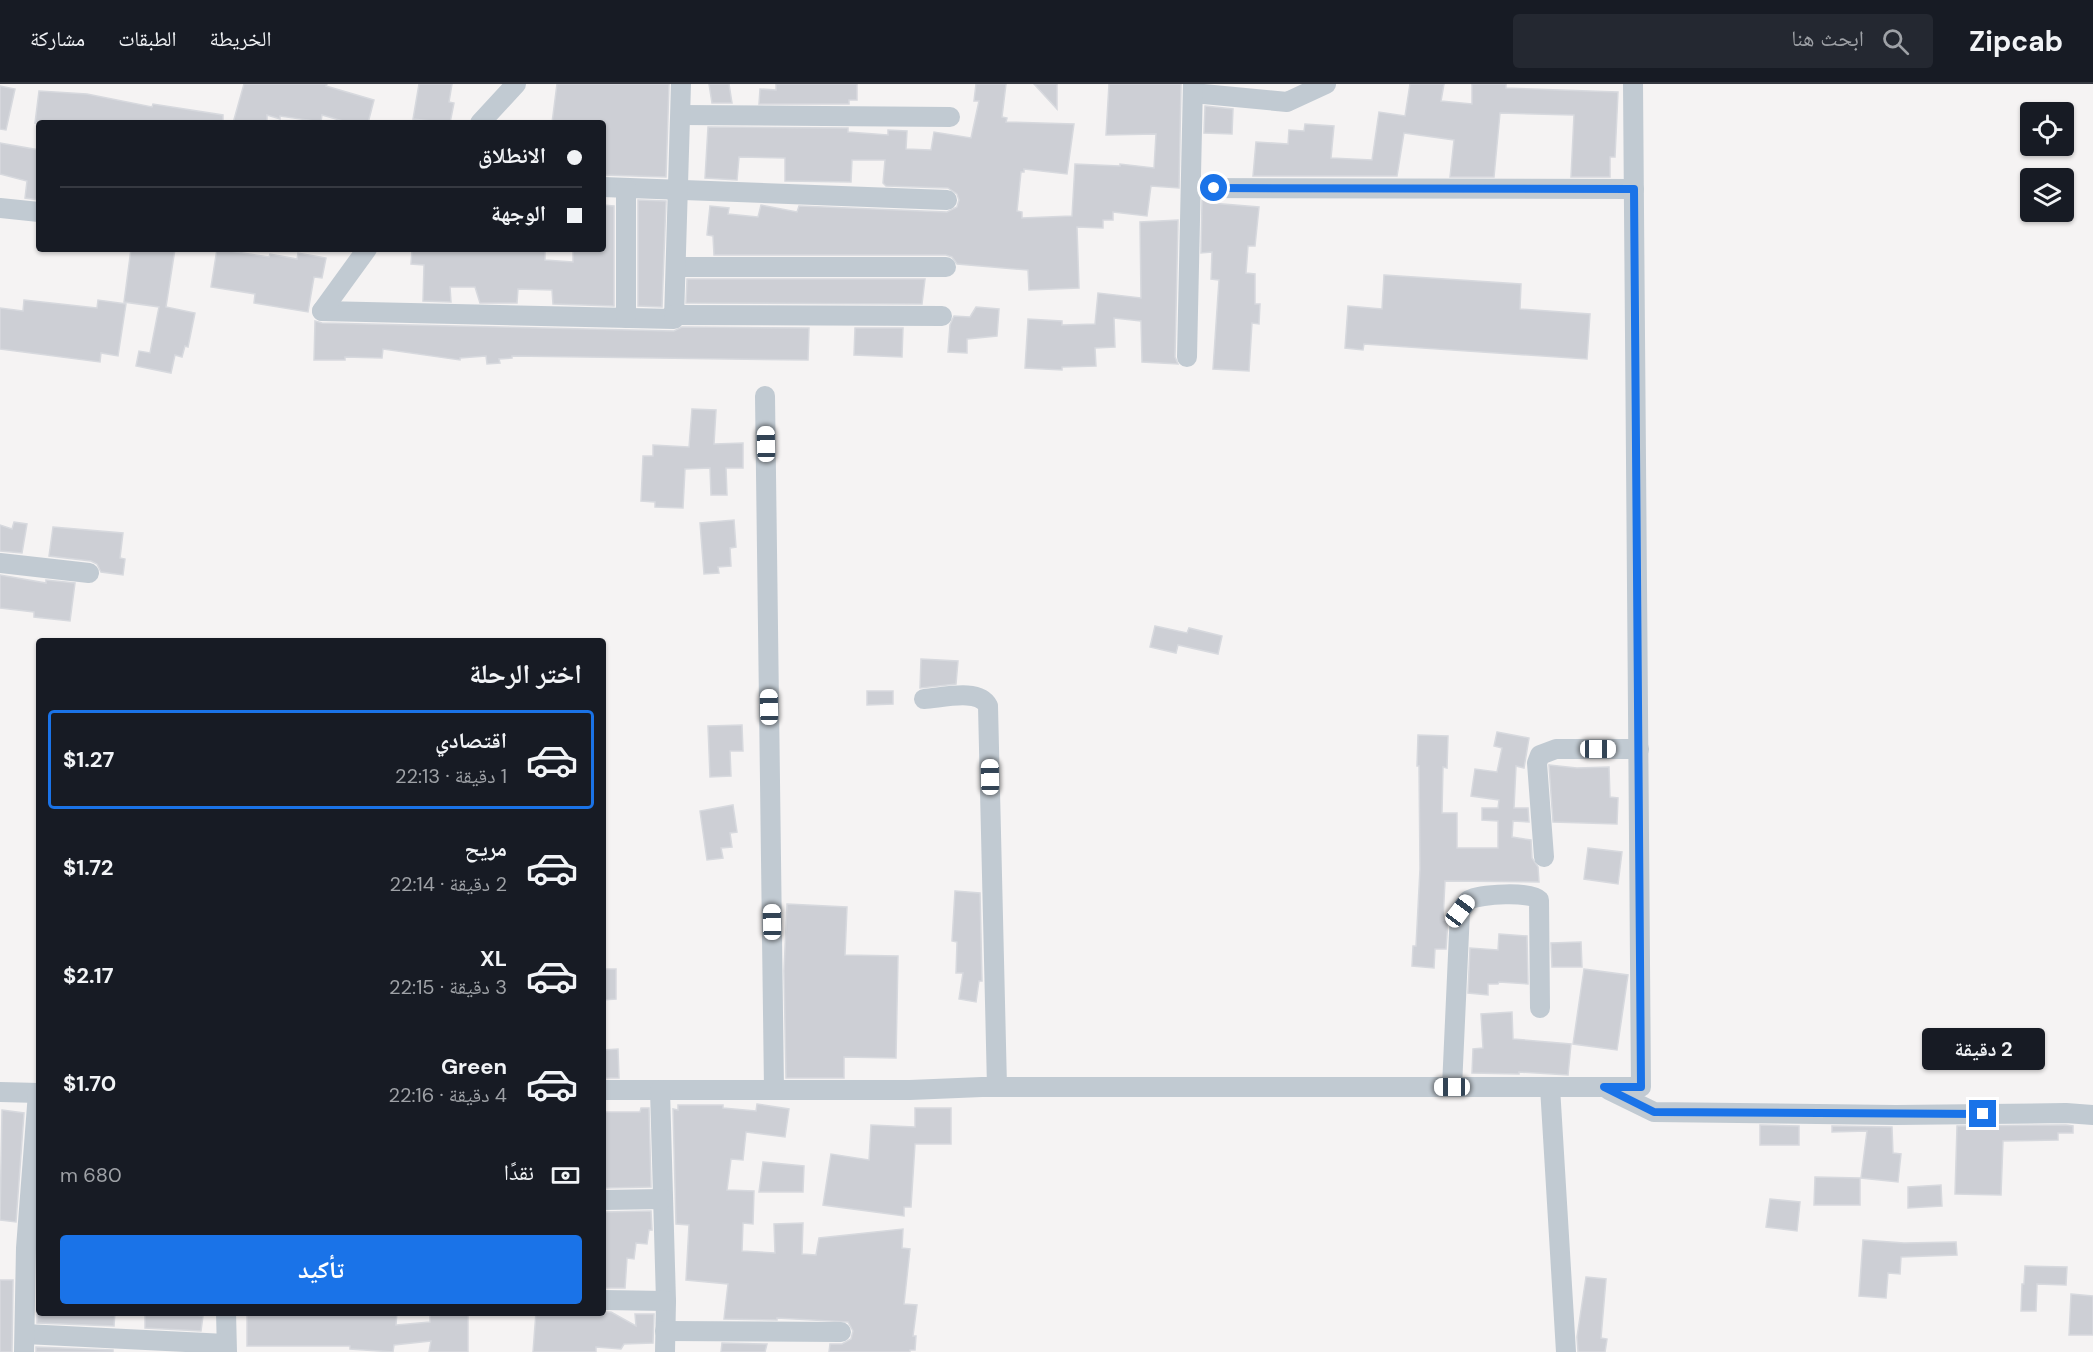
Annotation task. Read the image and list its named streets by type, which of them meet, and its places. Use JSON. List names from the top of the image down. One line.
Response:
{"page":{"header":"Zipcab","search":"ابحث هنا","nav":["الخريطة","الطبقات","مشاركة"],"banner":["الانطلاق","الوجهة"],"heading":"اختر الرحلة","list":[{"name":"اقتصادي","note":"1 دقيقة · 22:13","value":"$1.27"},{"name":"مريح","note":"2 دقيقة · 22:14","value":"$1.72"},{"name":"XL","note":"3 دقيقة · 22:15","value":"$2.17"},{"name":"Green","note":"4 دقيقة · 22:16","value":"$1.70"}],"bubble":"2 دقيقة","pay":["نقدًا","680 m"],"buttons":"تأكيد"}}
